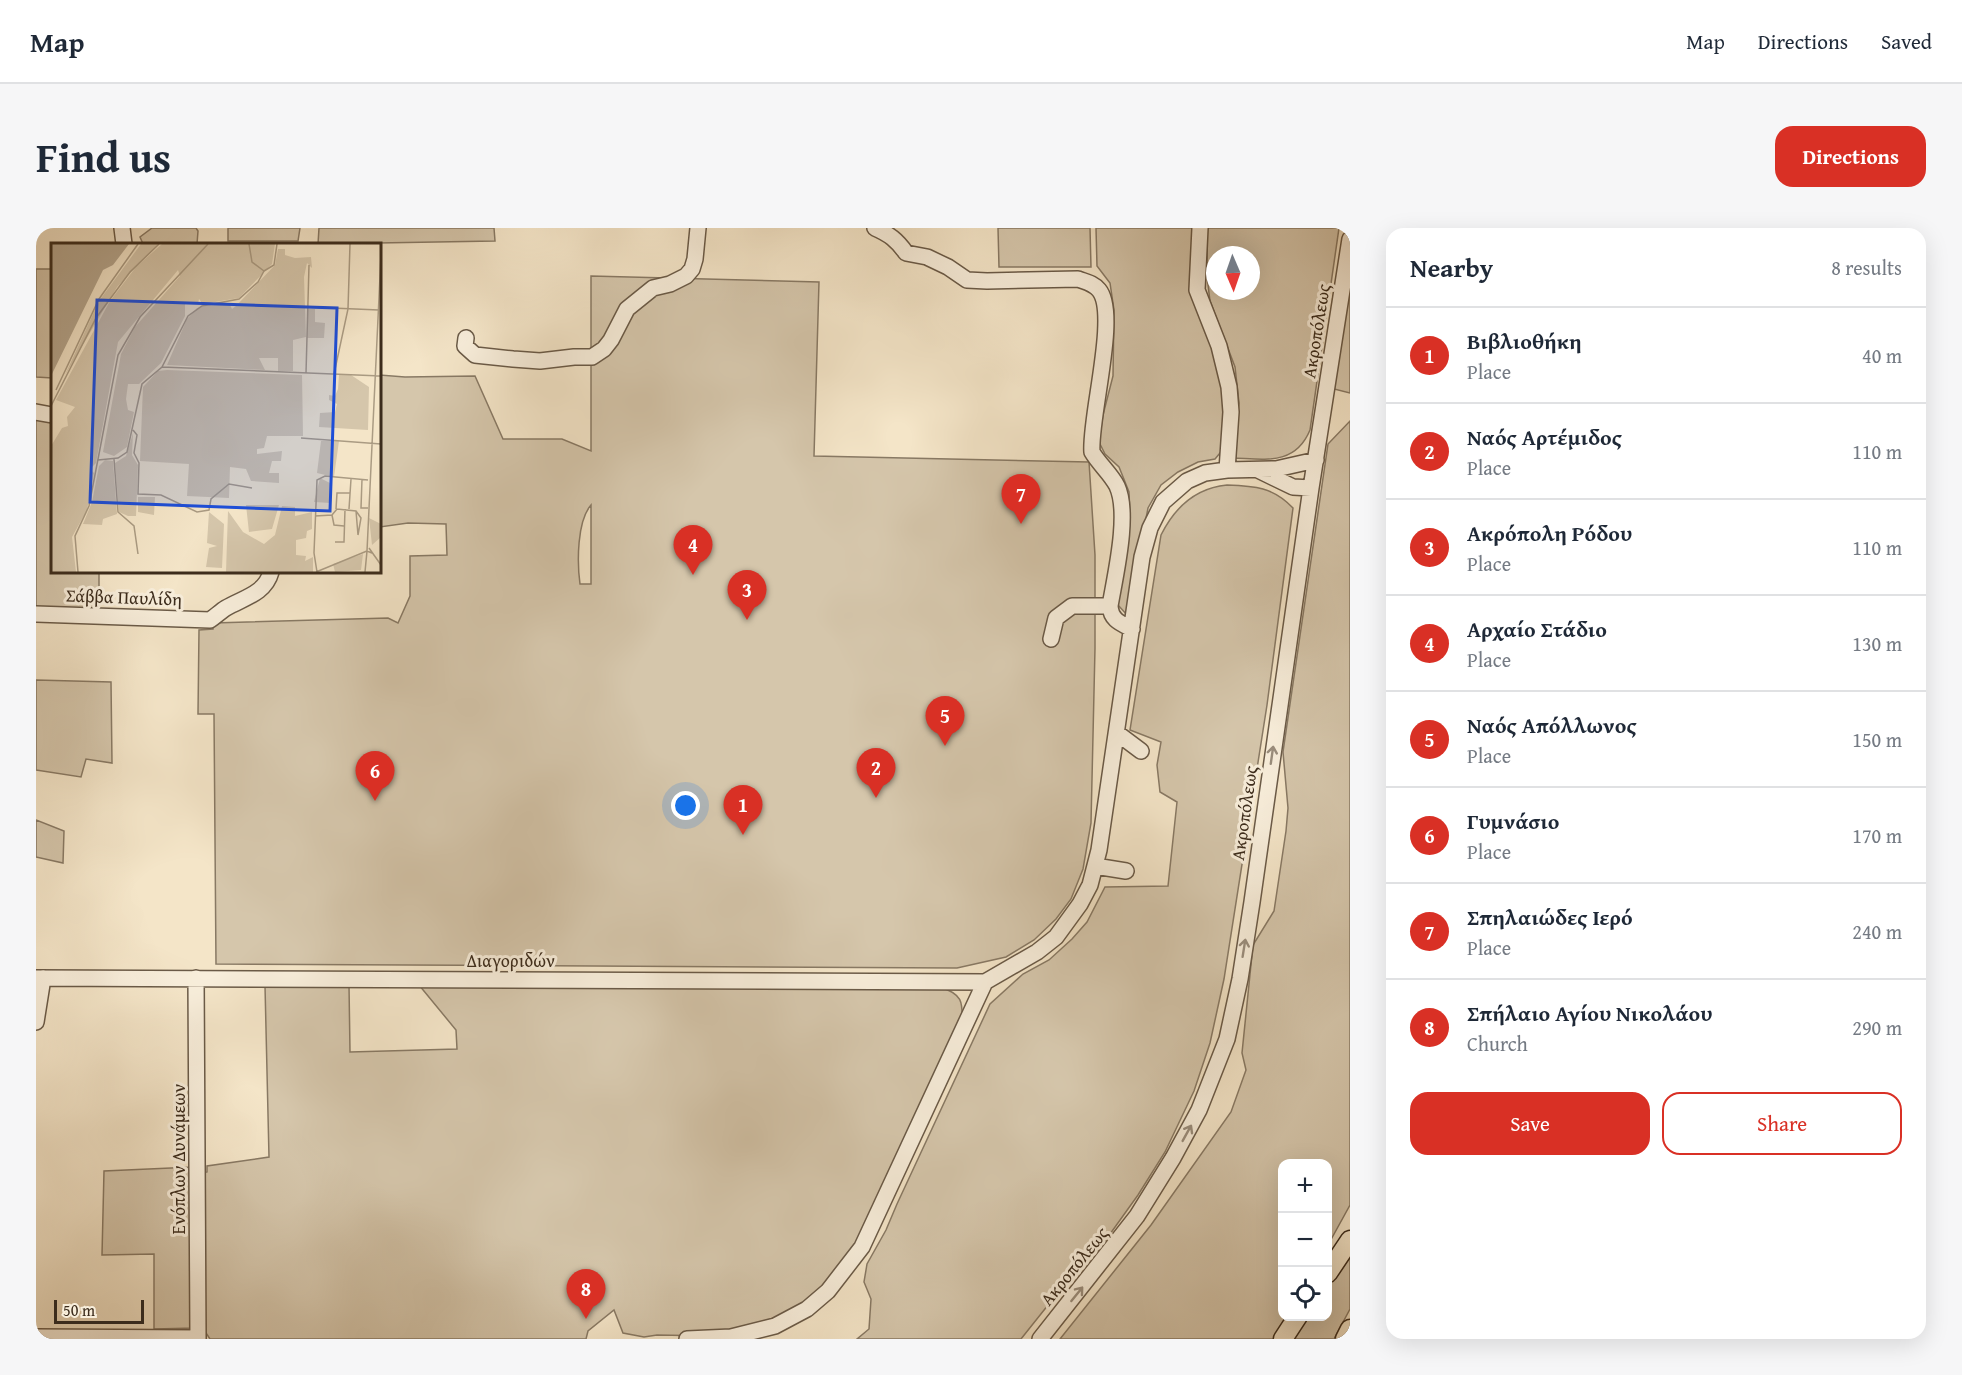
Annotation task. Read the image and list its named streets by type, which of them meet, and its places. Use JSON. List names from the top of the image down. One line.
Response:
{"streets":{"street":["Ακροπόλεως","Σάββα Παυλίδη","Διαγοριδών","Ενόπλων Δυνάμεων"]},"crossings":[["Διαγοριδών","Ενόπλων Δυνάμεων"]],"one_way":["Ακροπόλεως"],"scale_bar":"50 m","north":"bottom","page":{"header":"Map","nav":["Map","Directions","Saved"],"title":"Find us","buttons":["Directions",["Save","Share"]],"heading":["Nearby","8 results"],"list":[{"mark":"1","name":"Βιβλιοθήκη","note":"Place","value":"40 m"},{"mark":"2","name":"Ναός Αρτέμιδος","note":"Place","value":"110 m"},{"mark":"3","name":"Ακρόπολη Ρόδου","note":"Place","value":"110 m"},{"mark":"4","name":"Αρχαίο Στάδιο","note":"Place","value":"130 m"},{"mark":"5","name":"Ναός Απόλλωνος","note":"Place","value":"150 m"},{"mark":"6","name":"Γυμνάσιο","note":"Place","value":"170 m"},{"mark":"7","name":"Σπηλαιώδες Ιερό","note":"Place","value":"240 m"},{"mark":"8","name":"Σπήλαιο Αγίου Νικολάου","note":"Church","value":"290 m"}],"pins":["7","4","3","5","2","6","1","8"],"map_buttons":["+","−"],"scale":"50 m"}}
